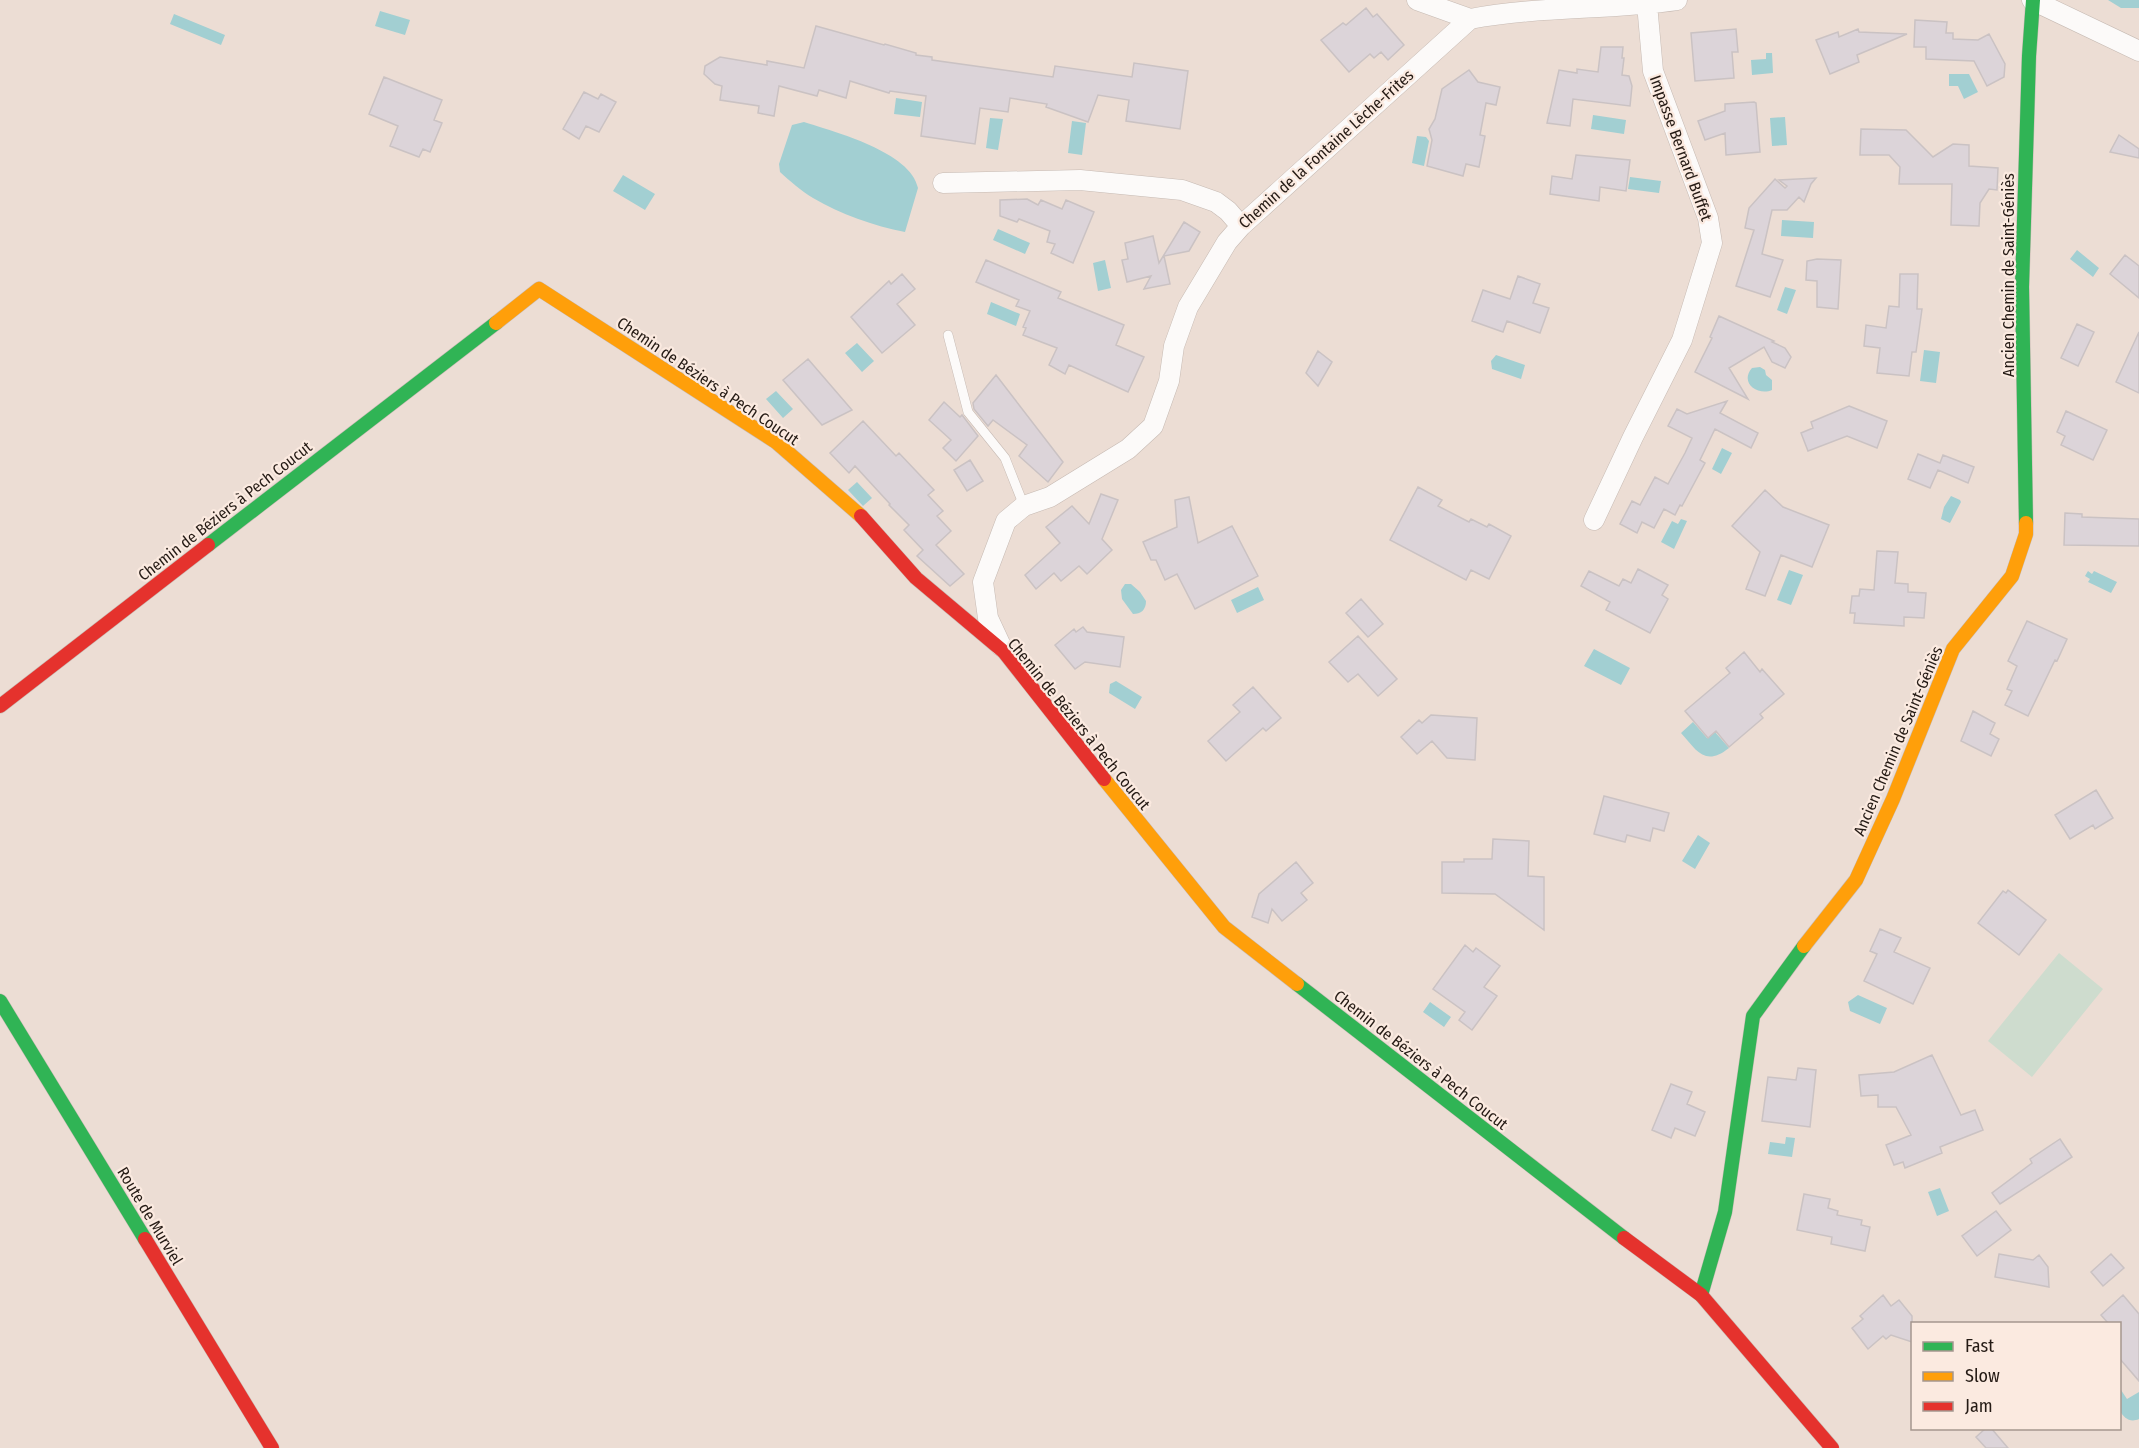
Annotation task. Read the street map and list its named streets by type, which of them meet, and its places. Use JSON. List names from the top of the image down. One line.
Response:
{"streets":{"street":["Impasse Bernard Buffet","Chemin de la Fontaine Lèche-Frites","Ancien Chemin de Saint-Géniès","Chemin de Béziers à Pech Coucut","Route de Murviel"]},"crossings":[["Chemin de la Fontaine Lèche-Frites","Chemin de Béziers à Pech Coucut"],["Ancien Chemin de Saint-Géniès","Chemin de Béziers à Pech Coucut"]],"legend":["Fast","Slow","Jam"]}
